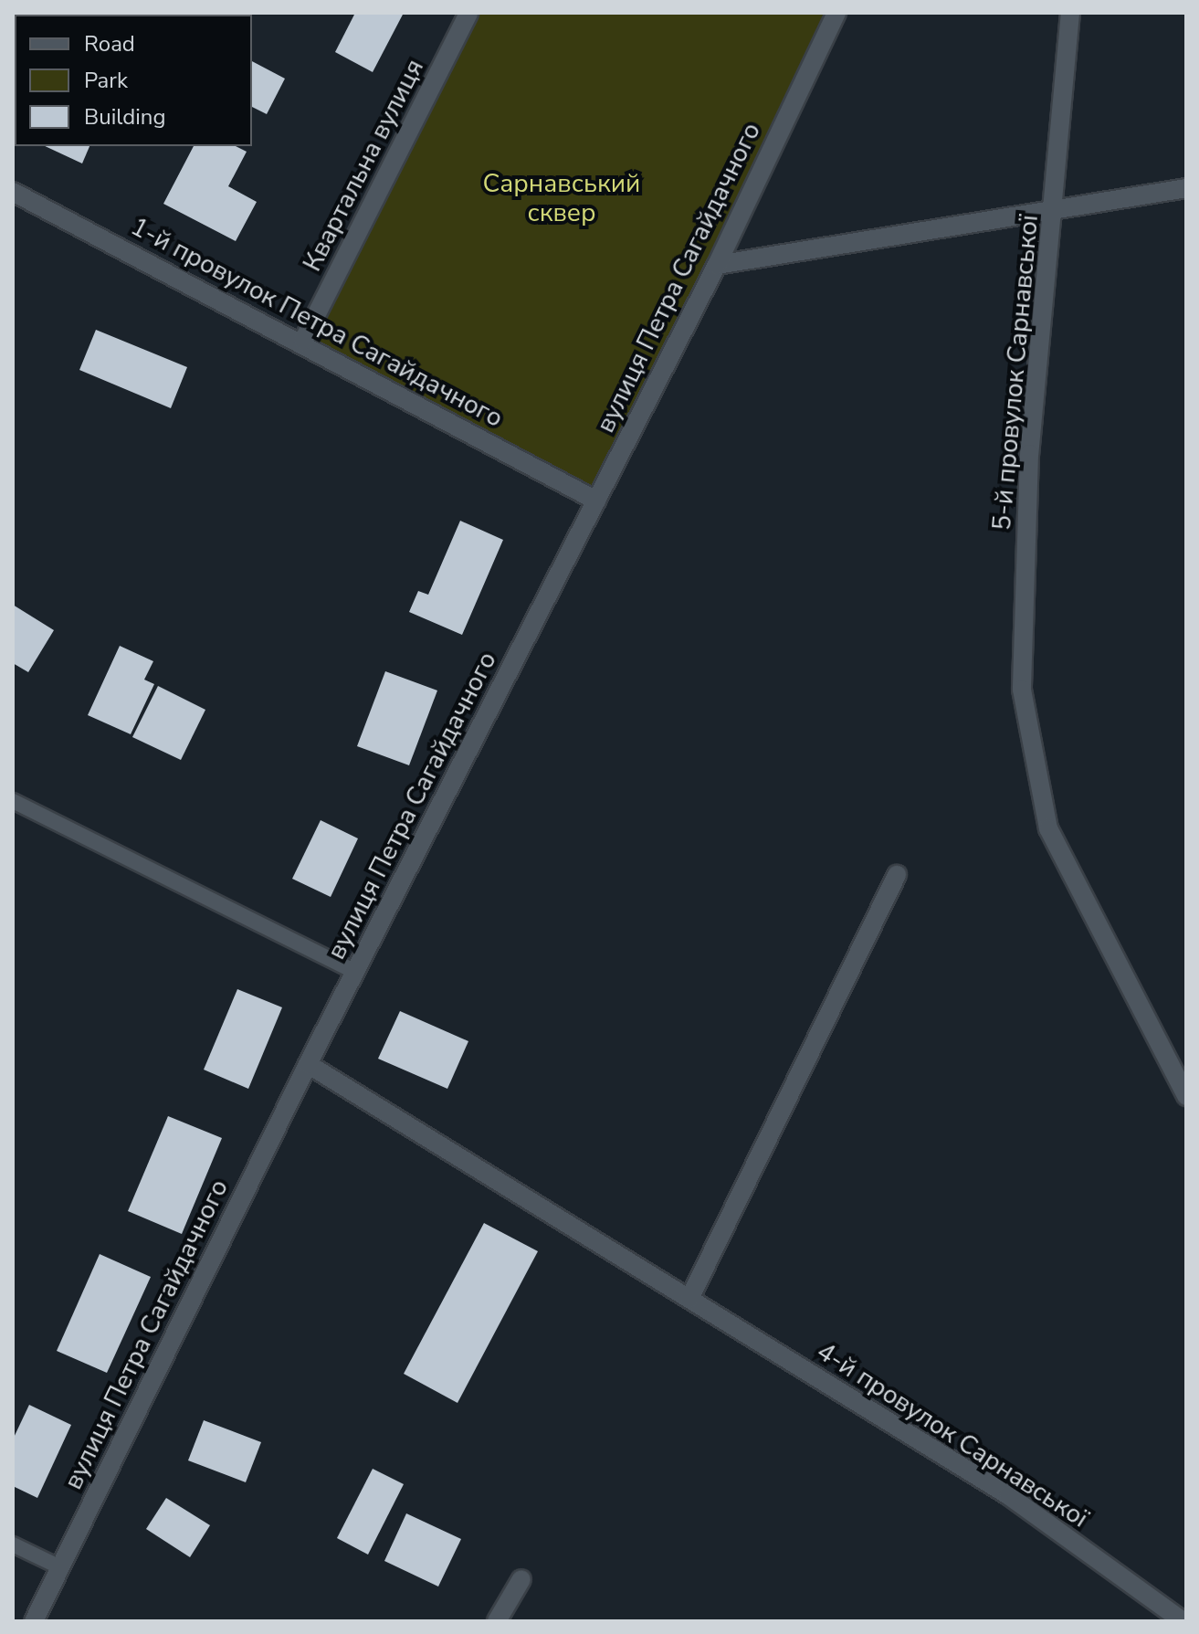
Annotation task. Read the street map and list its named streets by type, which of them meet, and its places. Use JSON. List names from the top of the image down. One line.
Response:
{"streets":{"street":["Квартальна вулиця","вулиця Петра Сагайдачного","1-й провулок Петра Сагайдачного","5-й провулок Сарнавської","4-й провулок Сарнавської"]},"crossings":[["Квартальна вулиця","1-й провулок Петра Сагайдачного"],["вулиця Петра Сагайдачного","1-й провулок Петра Сагайдачного"],["вулиця Петра Сагайдачного","4-й провулок Сарнавської"]],"parks":["Сарнавський сквер"],"legend":["Road","Park","Building"]}
